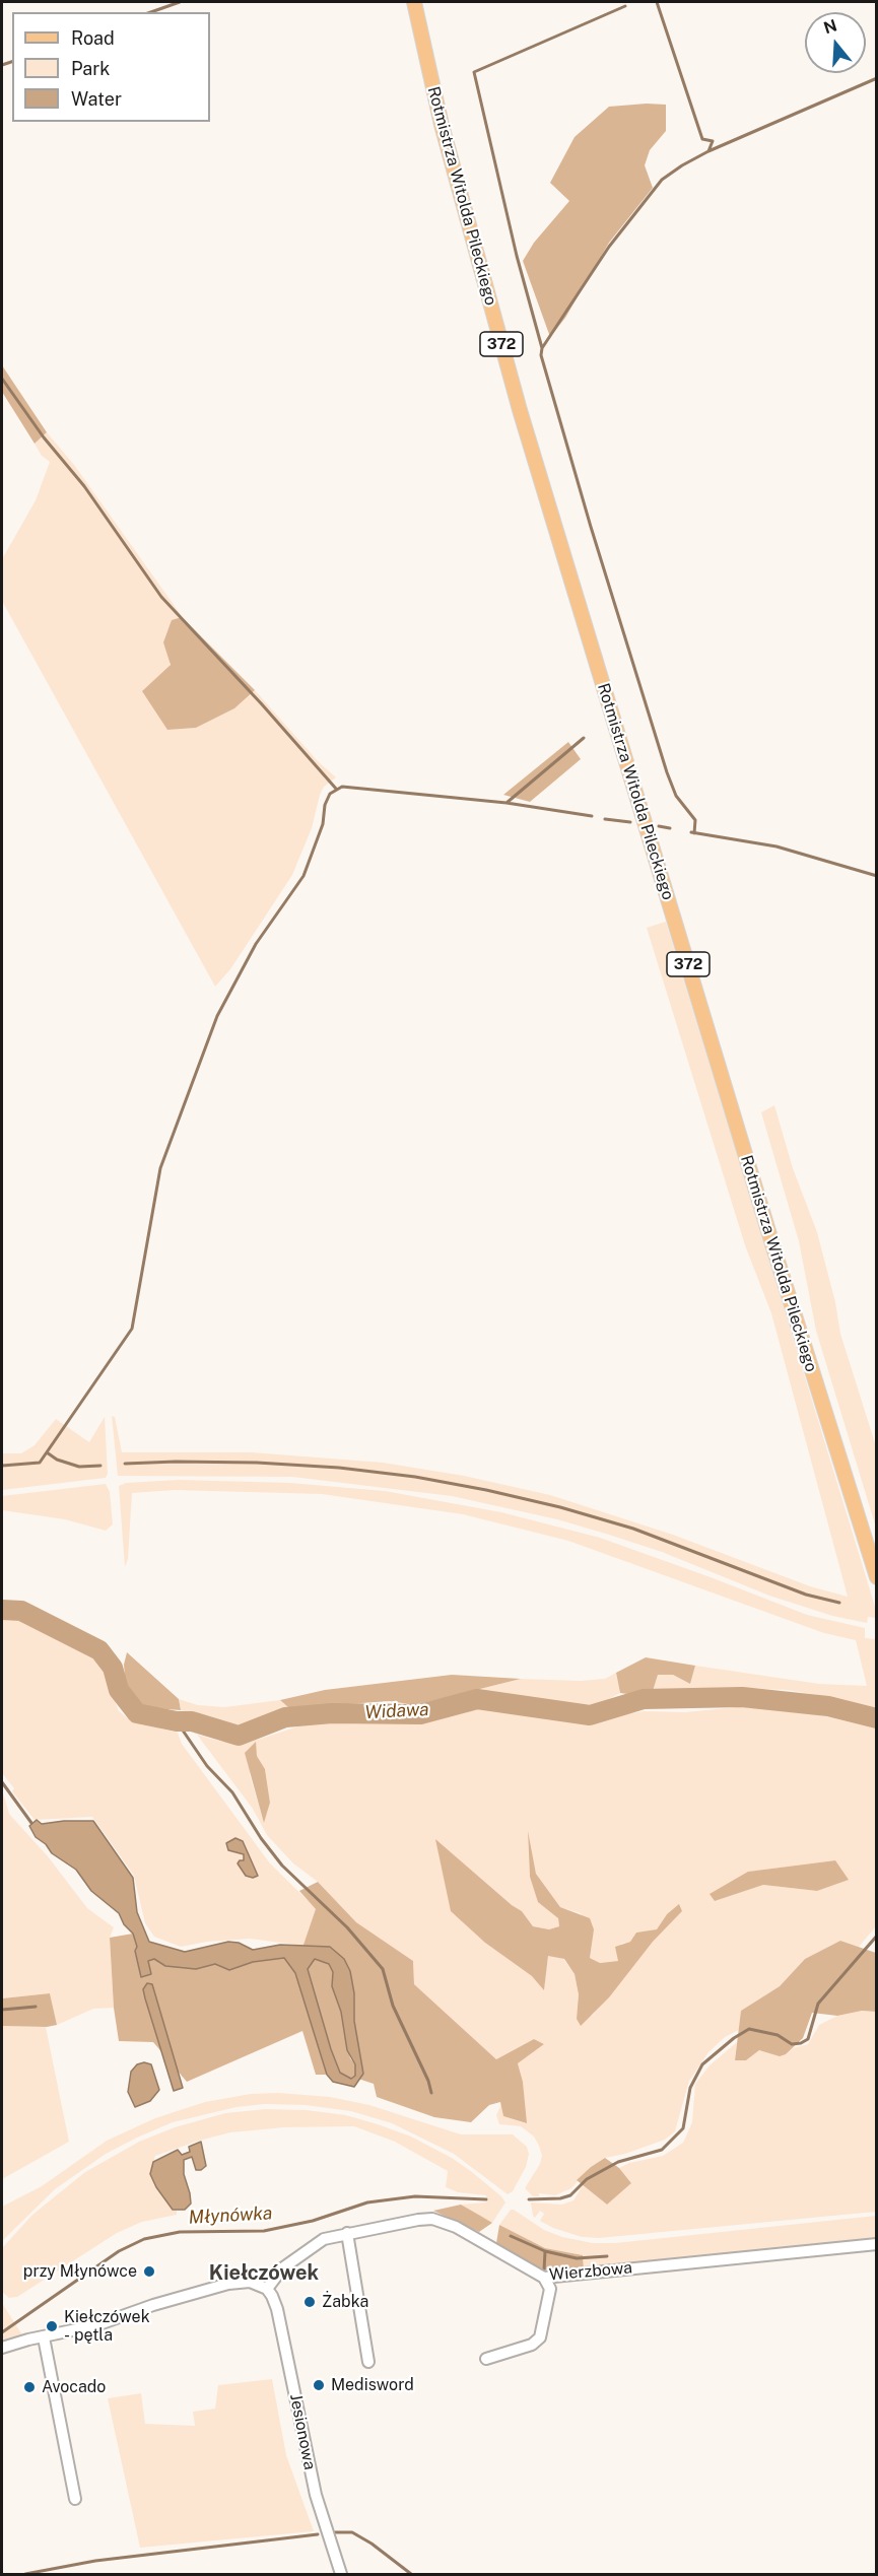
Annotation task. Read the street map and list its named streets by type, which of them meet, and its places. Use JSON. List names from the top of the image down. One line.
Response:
{"streets":{"main road":["Rotmistrza Witolda Pileckiego","372"],"street":["Wierzbowa","Jesionowa"]},"crossings":[["Wierzbowa","Jesionowa"]],"districts":["Kiełczówek"],"water":["Widawa","Młynówka"],"places":["przy Młynówce","Żabka","Kiełczówek - pętla","Medisword","Avocado"],"legend":["Road","Park","Water"],"north":"top"}
